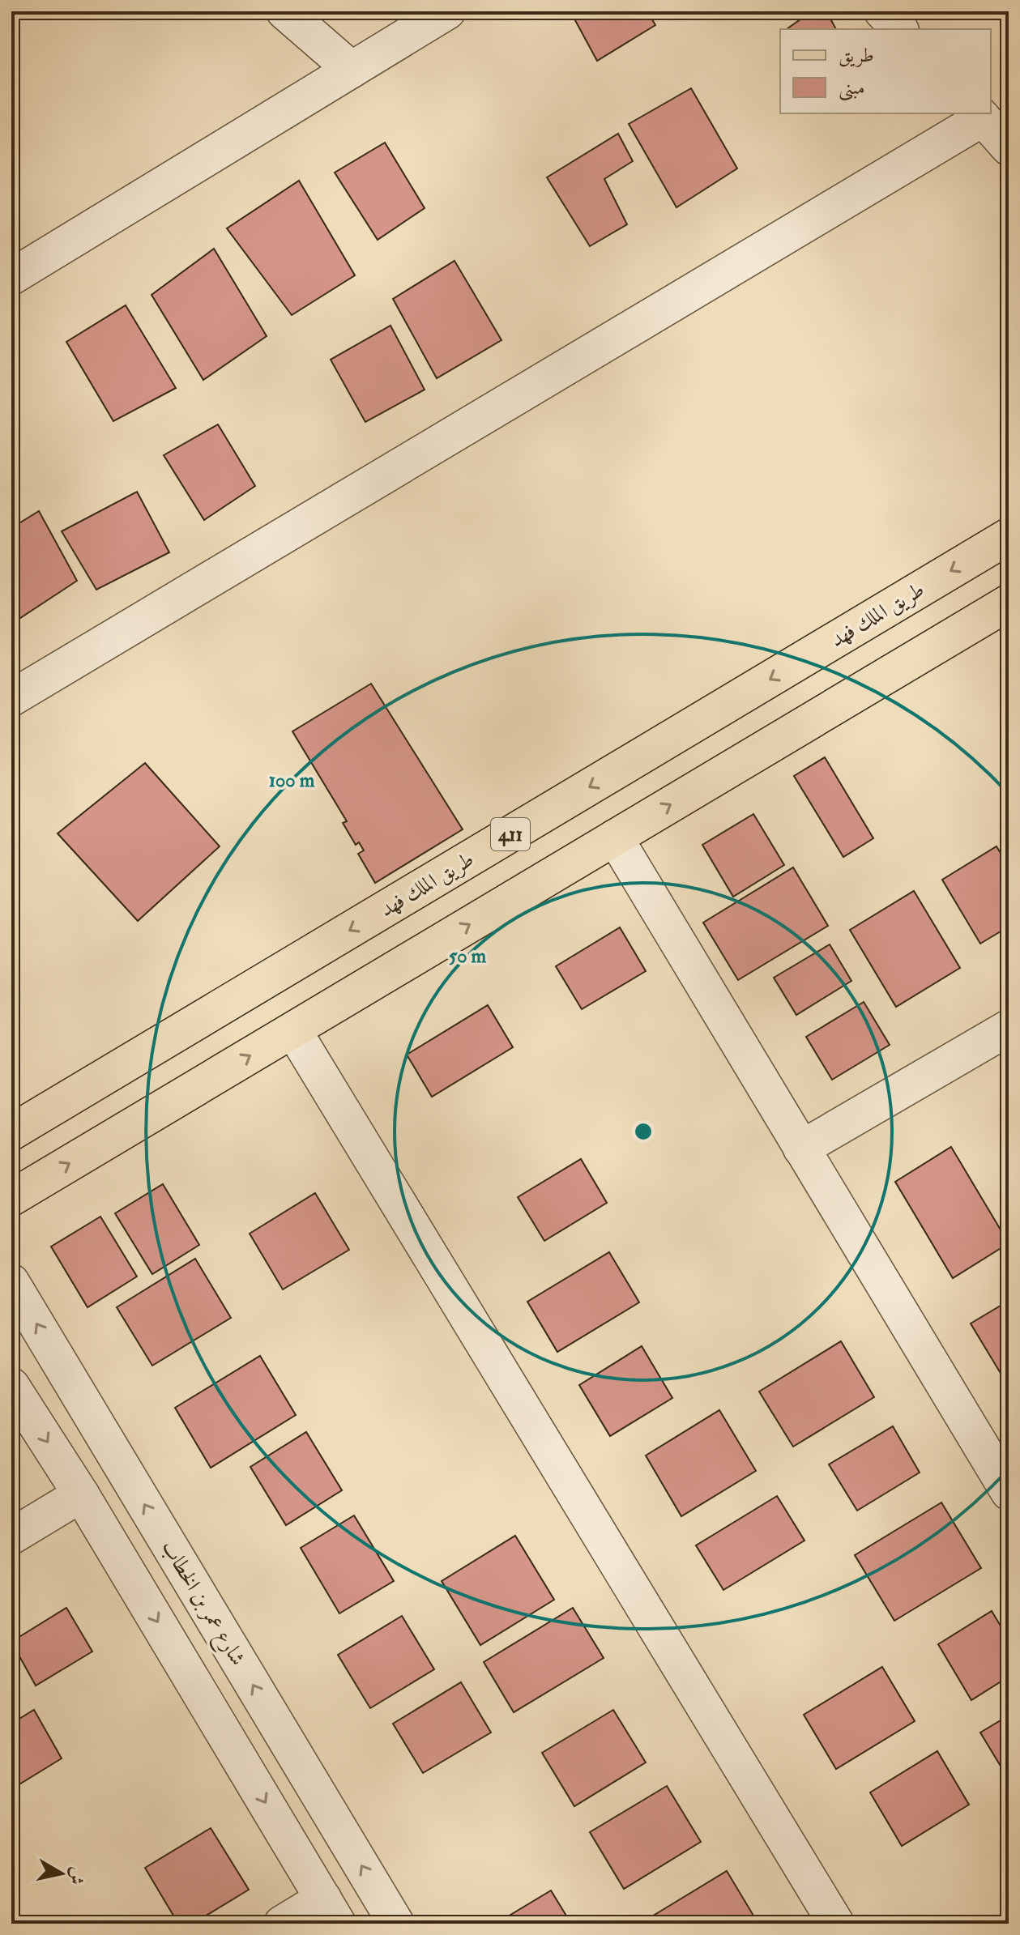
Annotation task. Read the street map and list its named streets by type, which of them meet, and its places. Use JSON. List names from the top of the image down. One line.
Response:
{"streets":{"main road":["طريق الملك فهد","411"],"street":["شارع عمر بن الخطاب"]},"legend":["طريق","مبنى"],"north":"right","rings":["100 m","50 m"]}
